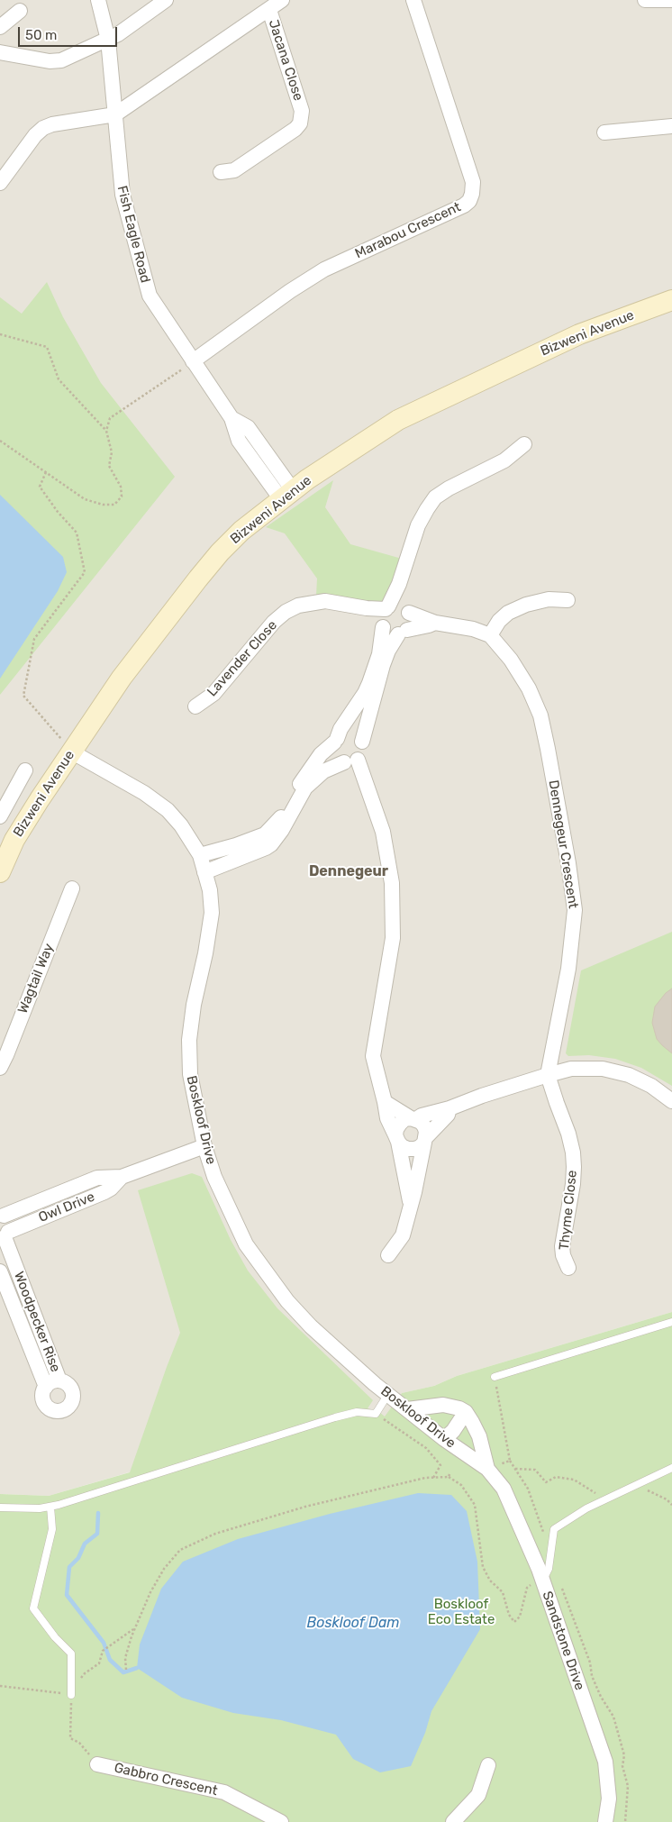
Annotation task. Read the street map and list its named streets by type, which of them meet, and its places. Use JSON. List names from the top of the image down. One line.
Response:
{"streets":{"street":["Jacana Close","Marabou Crescent","Fish Eagle Road","Bizweni Avenue","Lavender Close","Dennegeur Crescent","Wagtail Way","Boskloof Drive","Owl Drive","Thyme Close","Woodpecker Rise","Sandstone Drive","Gabbro Crescent"]},"crossings":[["Marabou Crescent","Fish Eagle Road"],["Fish Eagle Road","Bizweni Avenue"],["Bizweni Avenue","Boskloof Drive"],["Dennegeur Crescent","Thyme Close"],["Boskloof Drive","Owl Drive"],["Boskloof Drive","Sandstone Drive"],["Owl Drive","Woodpecker Rise"]],"districts":["Dennegeur"],"water":["Boskloof Dam"],"parks":["Boskloof Eco Estate"],"scale_bar":"50 m"}
